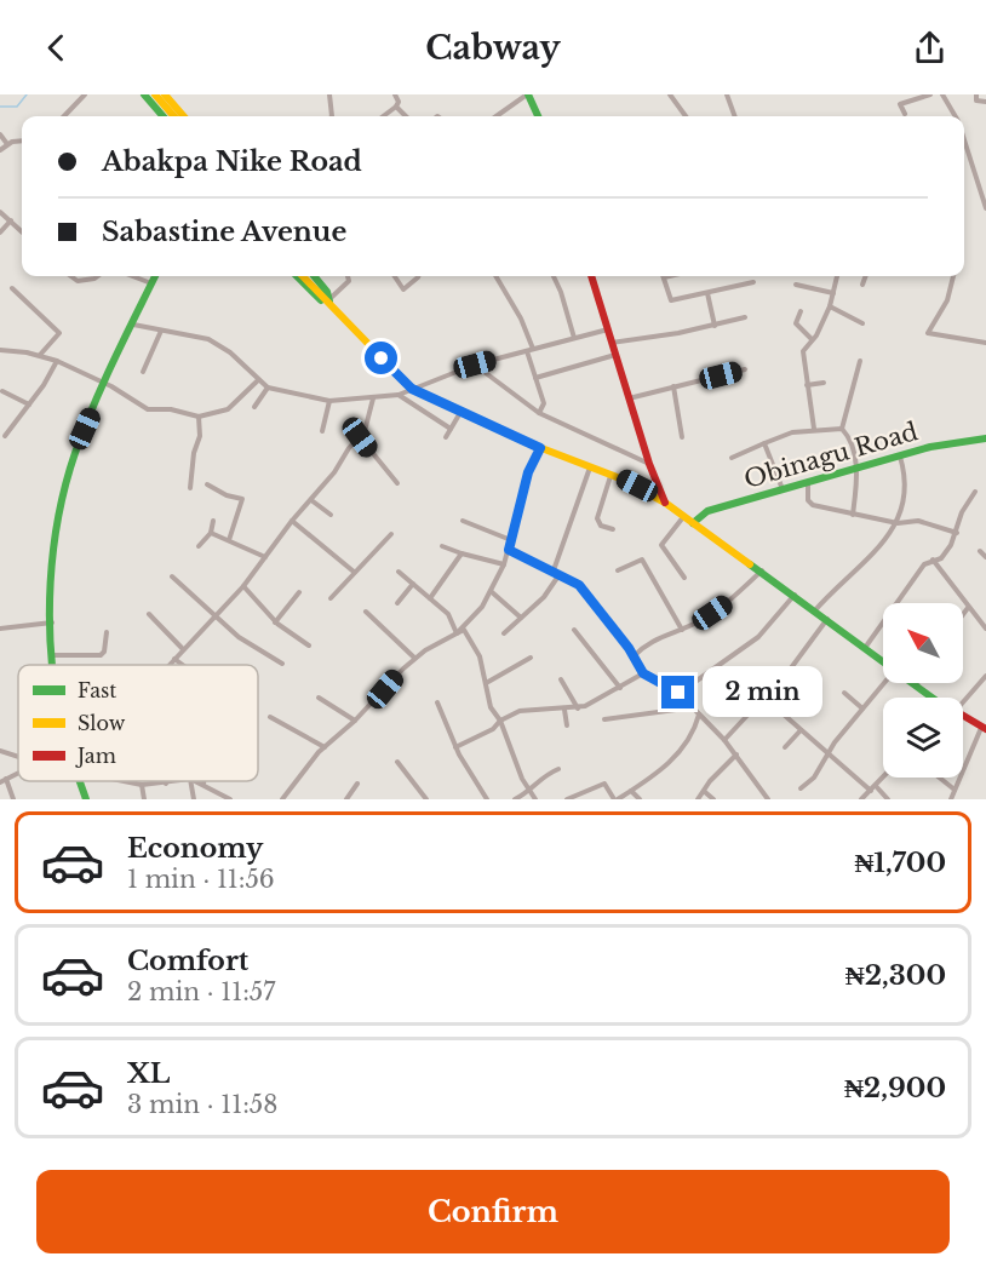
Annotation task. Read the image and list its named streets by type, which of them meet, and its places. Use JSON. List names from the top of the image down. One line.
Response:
{"streets":{"main road":["Obinagu Road"]},"legend":["Fast","Slow","Jam"],"north":"top left","page":{"header":"Cabway","banner":["Abakpa Nike Road","Sabastine Avenue"],"bubble":"2 min","list":[{"name":"Economy","note":"1 min · 11:56","value":"₦1,700"},{"name":"Comfort","note":"2 min · 11:57","value":"₦2,300"},{"name":"XL","note":"3 min · 11:58","value":"₦2,900"}],"buttons":"Confirm"}}
